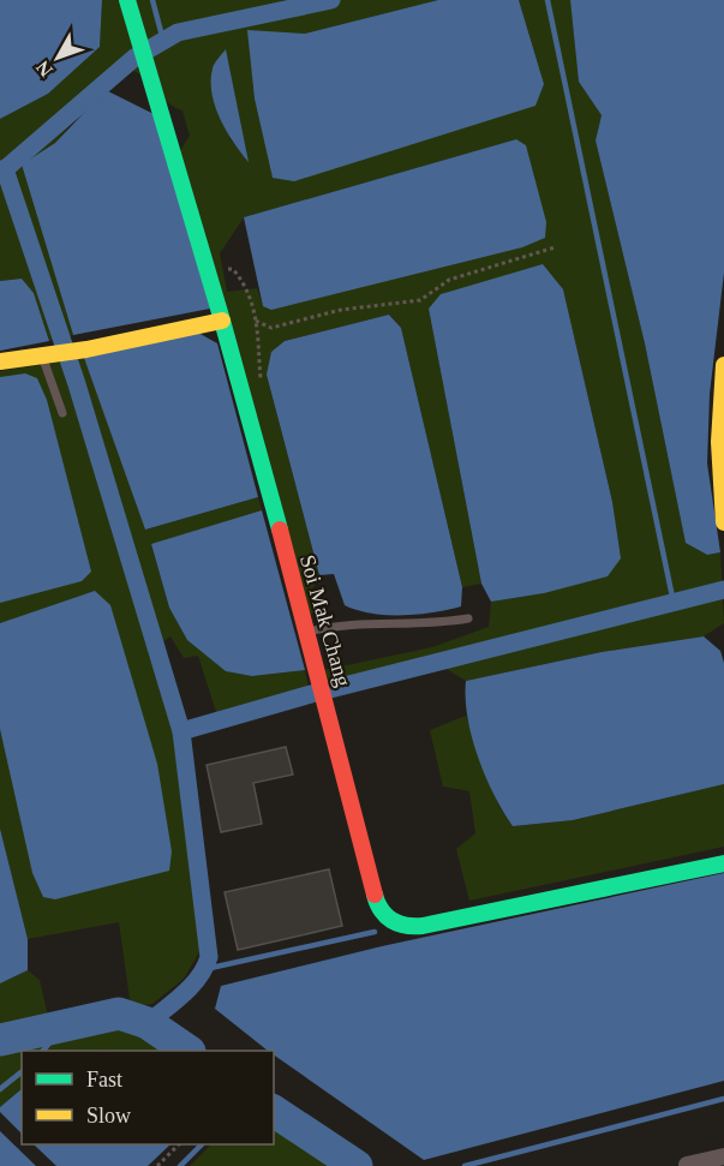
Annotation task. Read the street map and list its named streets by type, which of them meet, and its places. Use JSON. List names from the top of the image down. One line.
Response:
{"streets":{"street":["Soi Mak Chang"]},"legend":["Fast","Slow"],"north":"bottom left"}
